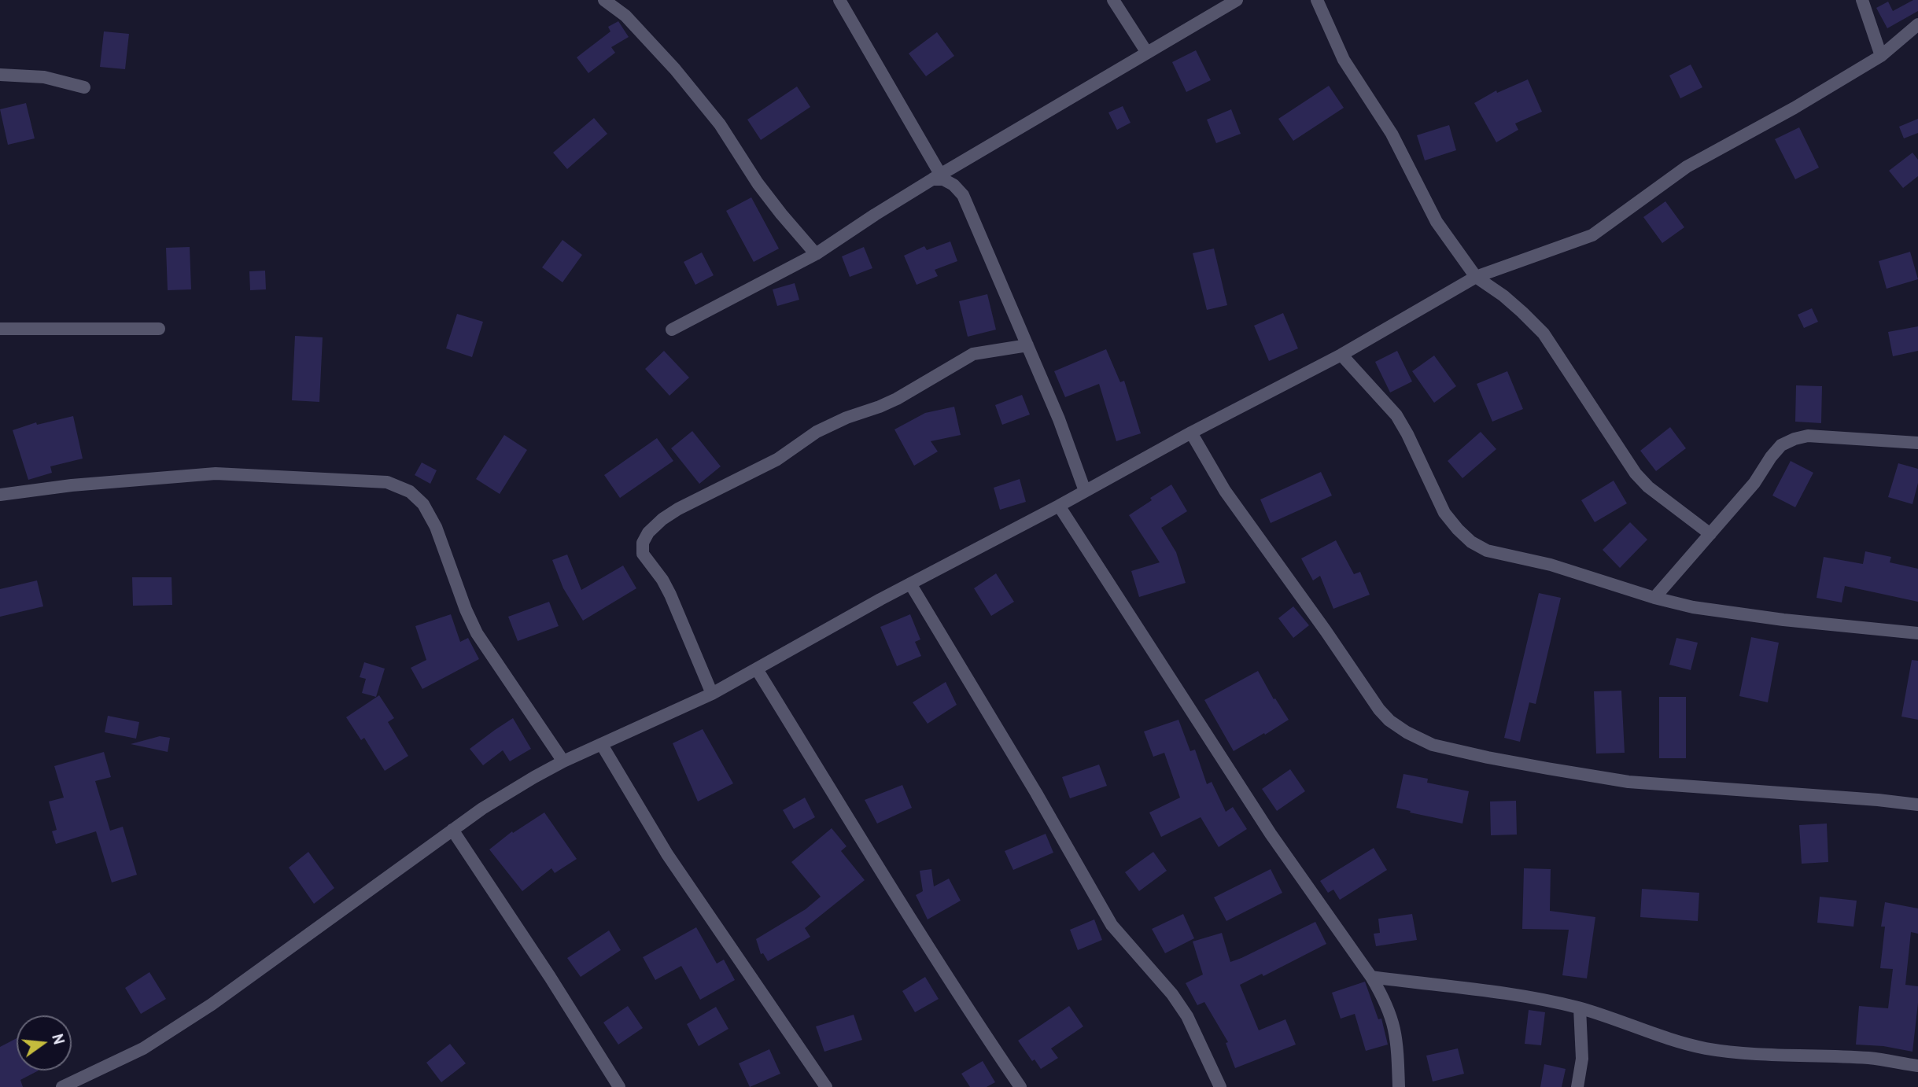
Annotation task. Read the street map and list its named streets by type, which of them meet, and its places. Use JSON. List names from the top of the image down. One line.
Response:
{"north":"right"}
